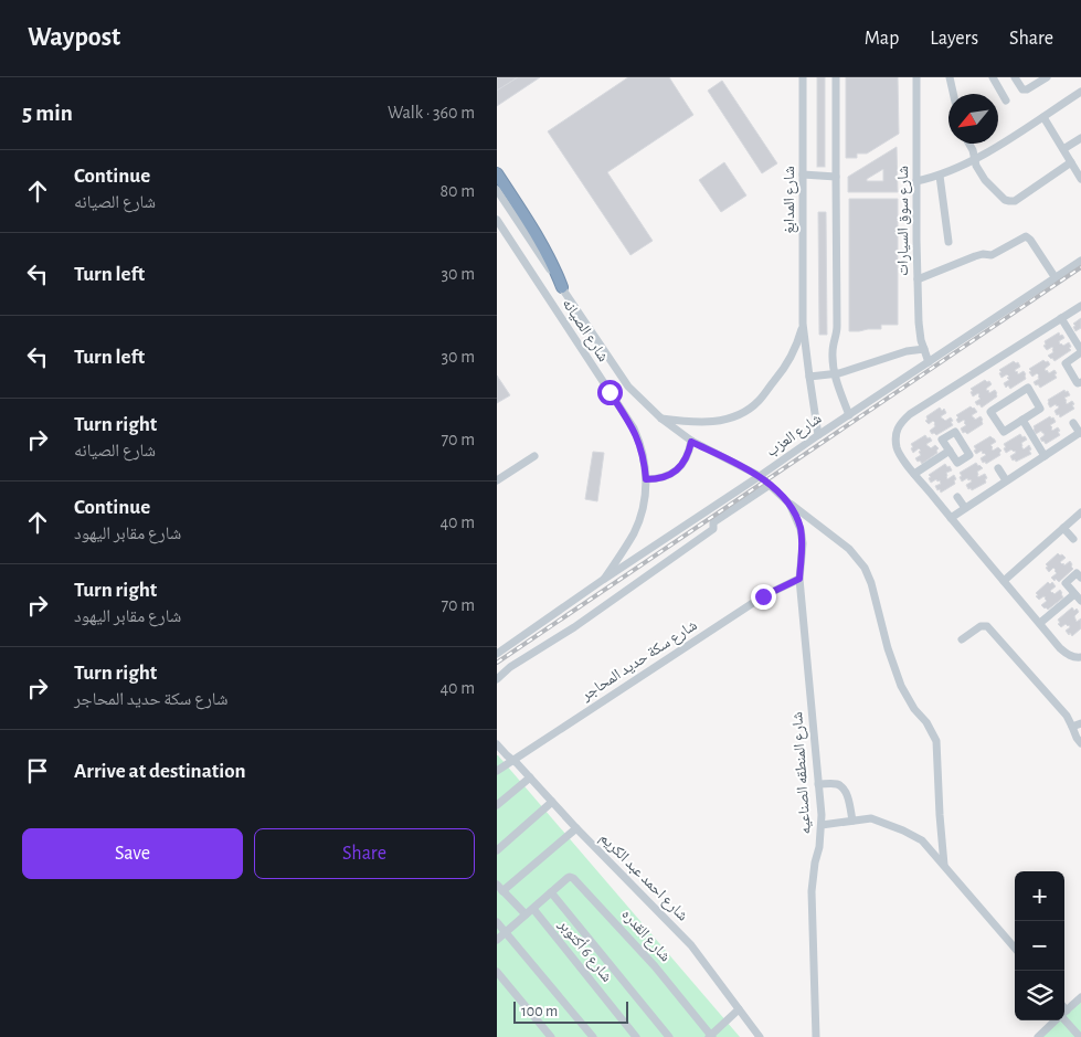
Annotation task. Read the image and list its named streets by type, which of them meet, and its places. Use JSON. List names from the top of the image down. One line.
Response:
{"streets":{"street":["شارع المدابغ","شارع سوق السيارات","شارع الصيانه","شارع العزب","شارع سكة حديد المحاجر","شارع المنطقه الصناعيه","شارع احمد عبد الكريم","شارع القدره","شارع 6 أكتوبر"]},"crossings":[["شارع المدابغ","شارع الصيانه"],["شارع المدابغ","شارع العزب"],["شارع سوق السيارات","شارع العزب"],["شارع الصيانه","شارع العزب"],["شارع الصيانه","شارع المنطقه الصناعيه"],["شارع سكة حديد المحاجر","شارع المنطقه الصناعيه"],["شارع سكة حديد المحاجر","شارع احمد عبد الكريم"]],"scale_bar":"100 m","north":"bottom left","page":{"header":"Waypost","nav":["Map","Layers","Share"],"heading":["5 min","Walk · 360 m"],"list":[["Continue","شارع الصيانه","80 m"],["Turn left","30 m"],["Turn left","30 m"],["Turn right","شارع الصيانه","70 m"],["Continue","شارع مقابر اليهود","40 m"],["Turn right","شارع مقابر اليهود","70 m"],["Turn right","شارع سكة حديد المحاجر","40 m"],"Arrive at destination"],"buttons":["Save","Share"],"map_buttons":["+","−"],"scale":"100 m"}}
